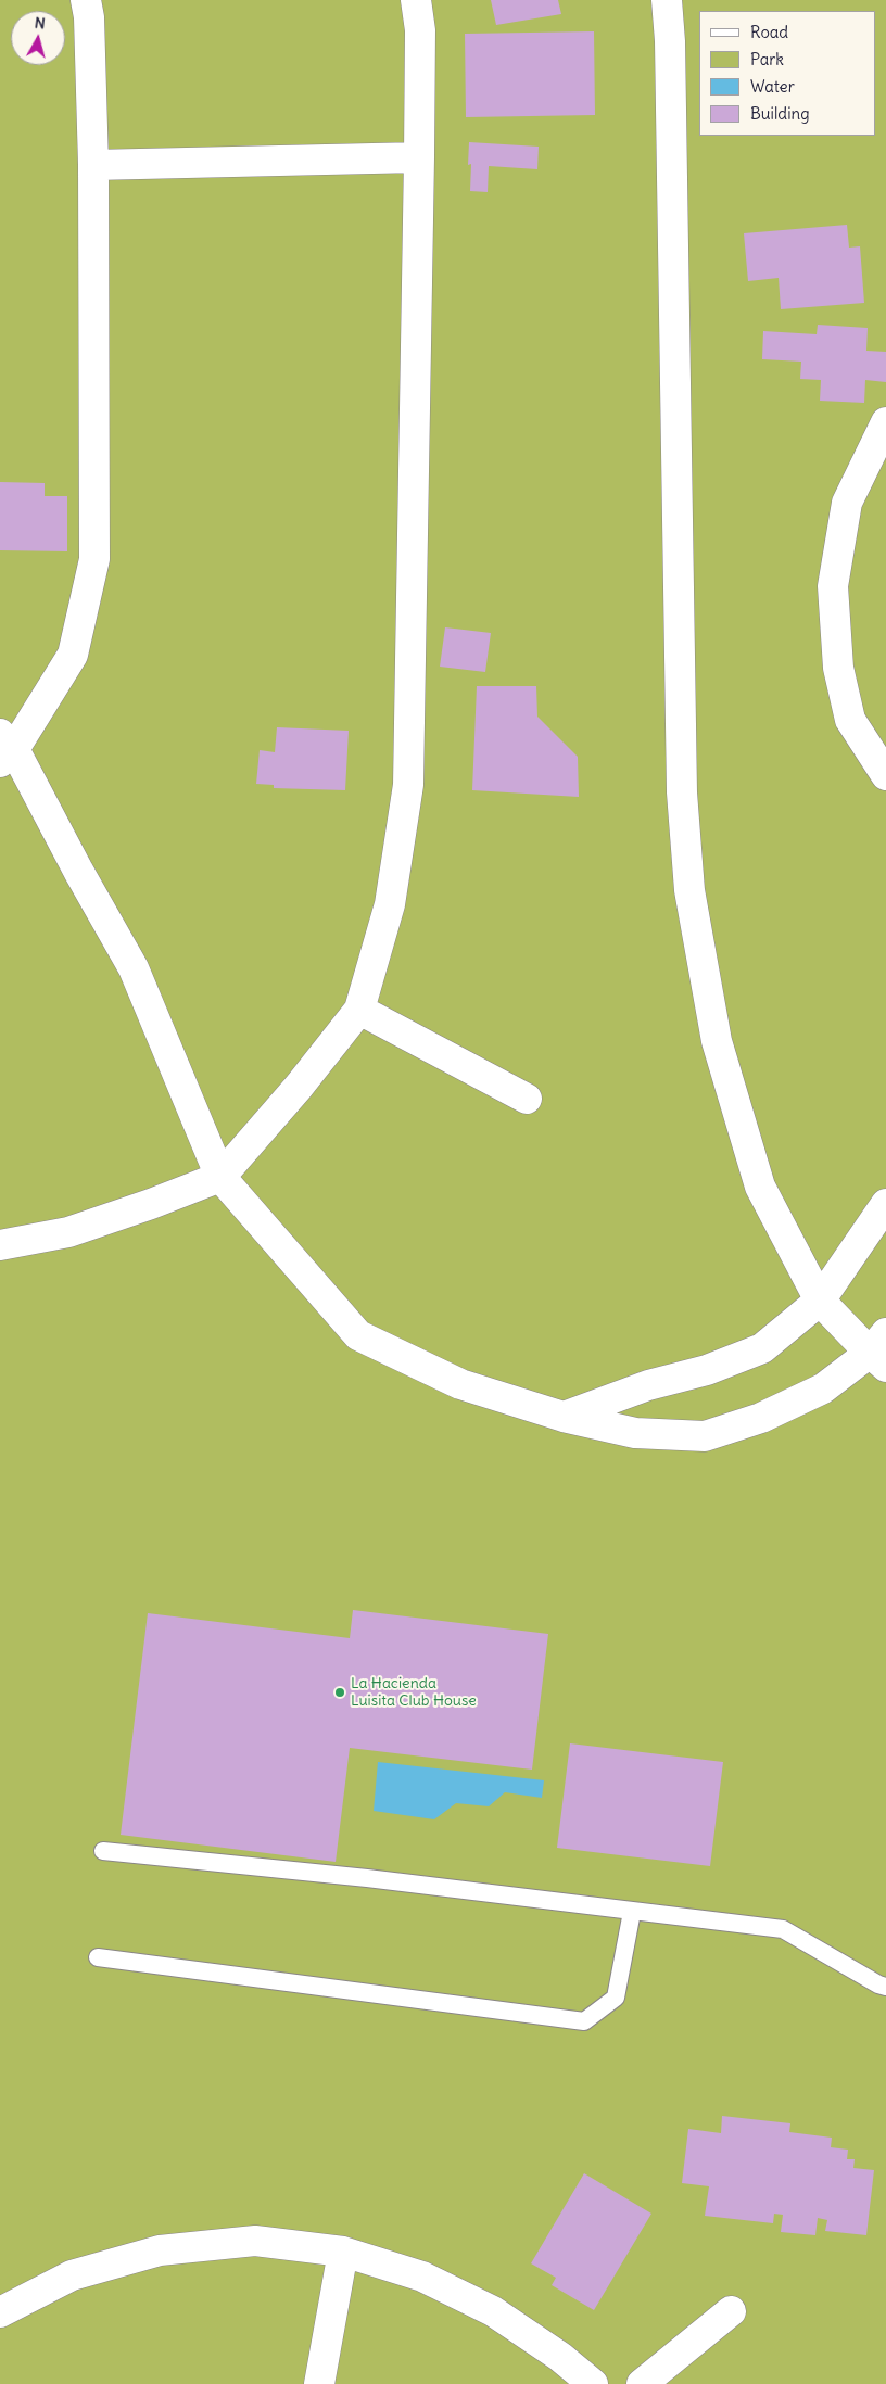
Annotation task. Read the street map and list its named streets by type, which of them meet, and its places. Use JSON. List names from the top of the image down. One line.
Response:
{"places":["La Hacienda Luisita Club House"],"legend":["Road","Park","Water","Building"],"north":"top"}
